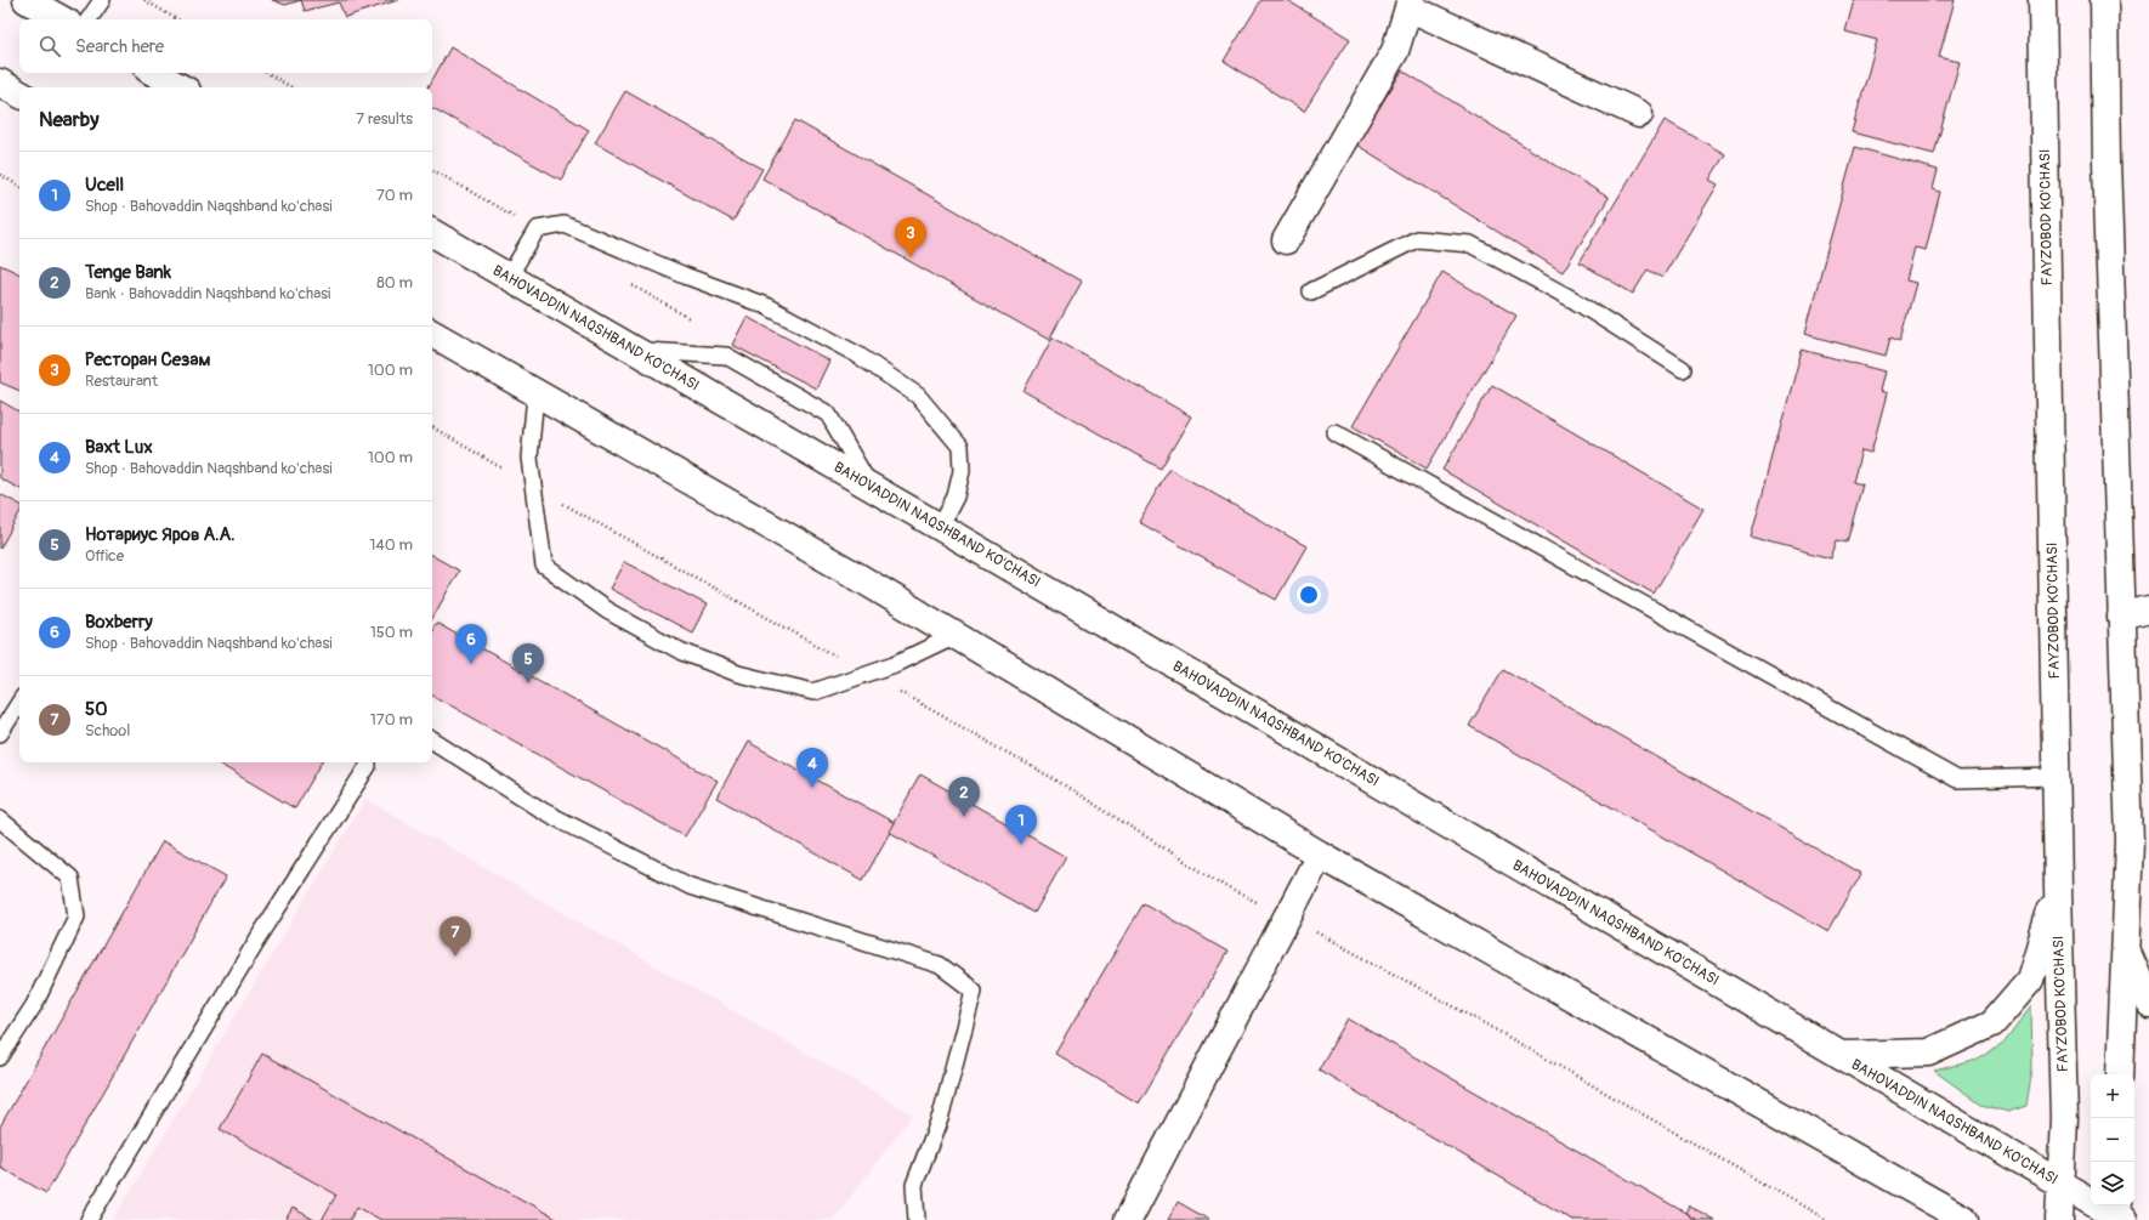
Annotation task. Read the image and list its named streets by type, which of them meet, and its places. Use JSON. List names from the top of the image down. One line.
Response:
{"streets":{"main road":["FAYZOBOD KO'CHASI","BAHOVADDIN NAQSHBAND KO'CHASI"]},"crossings":[["FAYZOBOD KO'CHASI","BAHOVADDIN NAQSHBAND KO'CHASI"]],"page":{"search":"Search here","heading":["Nearby","7 results"],"list":[{"mark":"1","name":"Ucell","note":"Shop · Bahovaddin Naqshband ko'chasi","value":"70 m"},{"mark":"2","name":"Tenge Bank","note":"Bank · Bahovaddin Naqshband ko'chasi","value":"80 m"},{"mark":"3","name":"Ресторан Сезам","note":"Restaurant","value":"100 m"},{"mark":"4","name":"Baxt Lux","note":"Shop · Bahovaddin Naqshband ko'chasi","value":"100 m"},{"mark":"5","name":"Нотариус Яров А.А.","note":"Office","value":"140 m"},{"mark":"6","name":"Boxberry","note":"Shop · Bahovaddin Naqshband ko'chasi","value":"150 m"},{"mark":"7","name":"50","note":"School","value":"170 m"}],"pins":["3","6","5","4","2","1","7"],"map_buttons":["+","−"]}}
